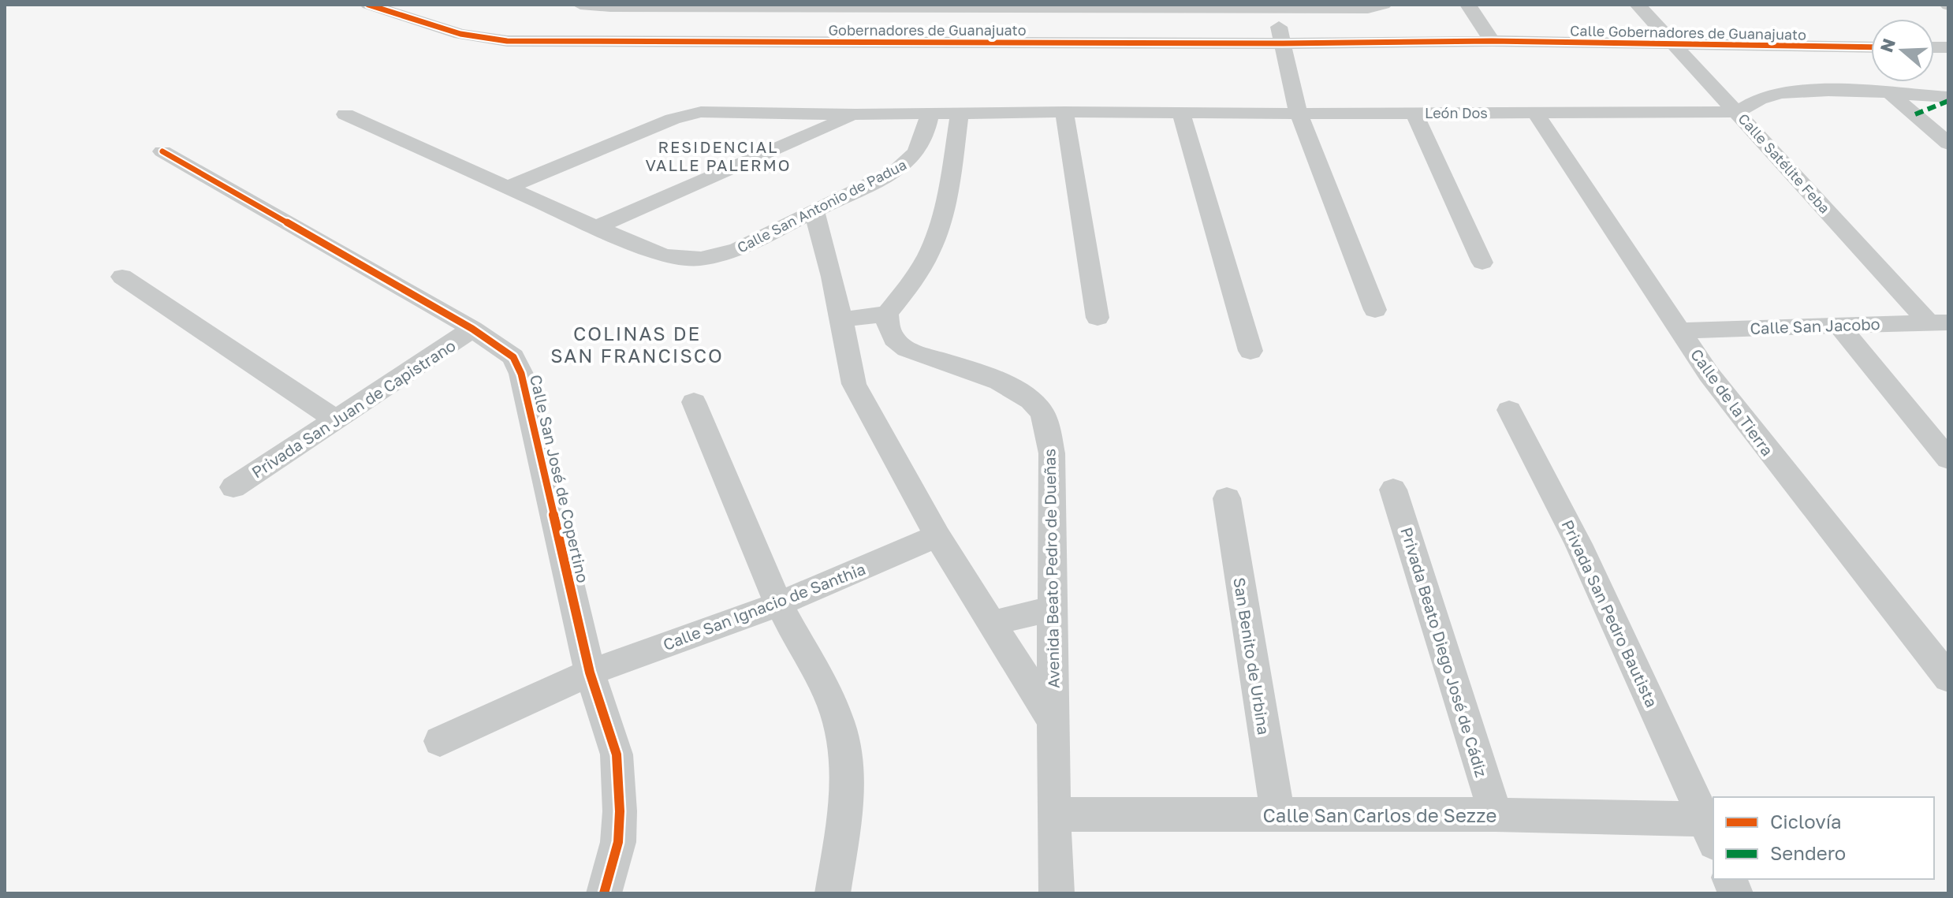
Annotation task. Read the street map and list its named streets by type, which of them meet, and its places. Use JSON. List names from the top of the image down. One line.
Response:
{"streets":{"street":["Gobernadores de Guanajuato","Calle Gobernadores de Guanajuato","León Dos","Calle Satélite Feba","Calle San Antonio de Padua","Calle San Jacobo","Calle de la Tierra","Privada San Juan de Capistrano","Calle San José de Copertino","Avenida Beato Pedro de Dueñas","Calle San Ignacio de Santhia","Privada San Pedro Bautista","Privada Beato Diego José de Cádiz","San Benito de Urbina","Calle San Carlos de Sezze"]},"crossings":[["Gobernadores de Guanajuato","Calle Gobernadores de Guanajuato"],["Calle Gobernadores de Guanajuato","Calle Satélite Feba"],["León Dos","Calle Satélite Feba"],["León Dos","Calle San Antonio de Padua"],["León Dos","Calle de la Tierra"],["Calle Satélite Feba","Calle San Jacobo"],["Calle San Antonio de Padua","Avenida Beato Pedro de Dueñas"],["Calle San Jacobo","Calle de la Tierra"],["Privada San Juan de Capistrano","Calle San José de Copertino"],["Calle San José de Copertino","Calle San Ignacio de Santhia"],["Avenida Beato Pedro de Dueñas","Calle San Ignacio de Santhia"],["Avenida Beato Pedro de Dueñas","Calle San Carlos de Sezze"],["Privada San Pedro Bautista","Calle San Carlos de Sezze"],["Privada Beato Diego José de Cádiz","Calle San Carlos de Sezze"],["San Benito de Urbina","Calle San Carlos de Sezze"]],"districts":["RESIDENCIAL VALLE PALERMO","COLINAS DE SAN FRANCISCO"],"legend":["Ciclovía","Sendero"],"north":"left"}
